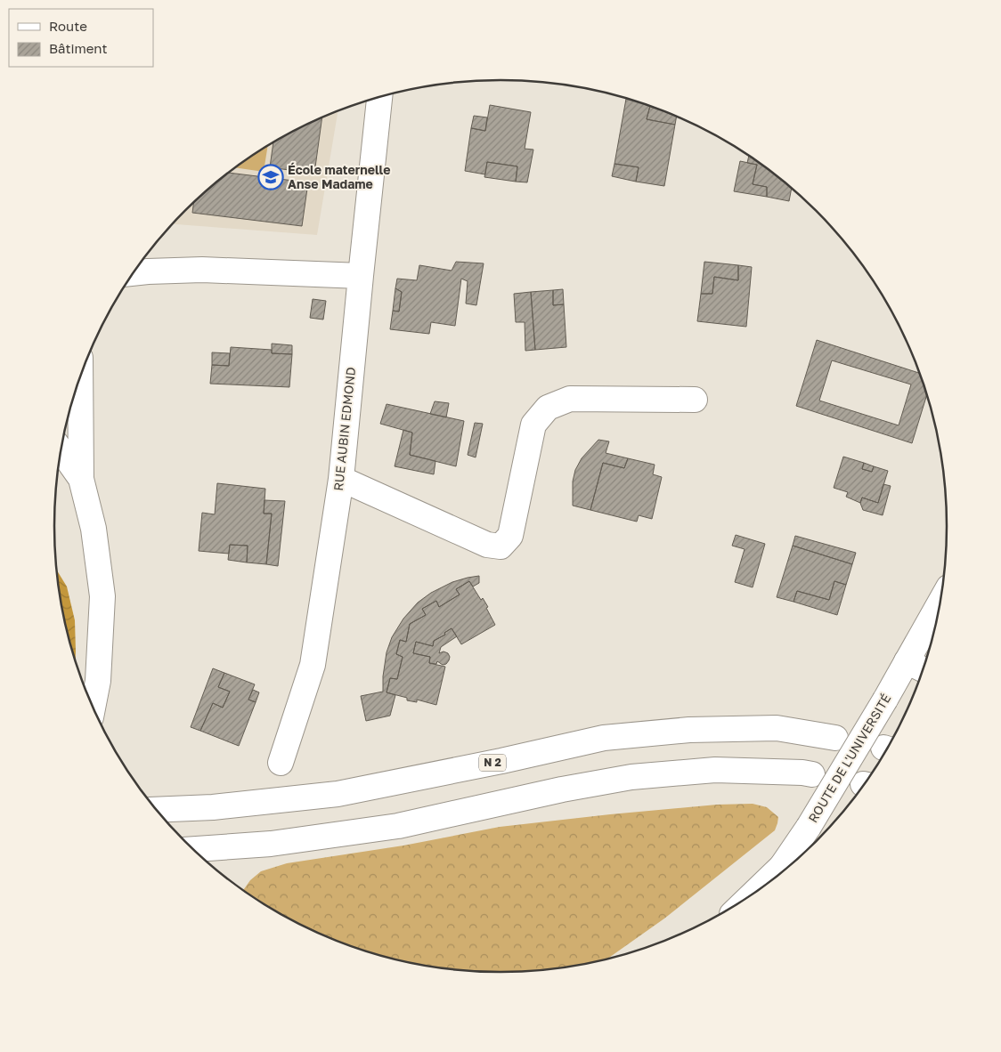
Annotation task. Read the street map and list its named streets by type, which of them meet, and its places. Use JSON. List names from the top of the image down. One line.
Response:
{"streets":{"street":["RUE AUBIN EDMOND","ROUTE DE L'UNIVERSITÉ","N 2"]},"places":{"school or university":["École maternelle Anse Madame"]},"legend":["Route","Bâtiment"]}
